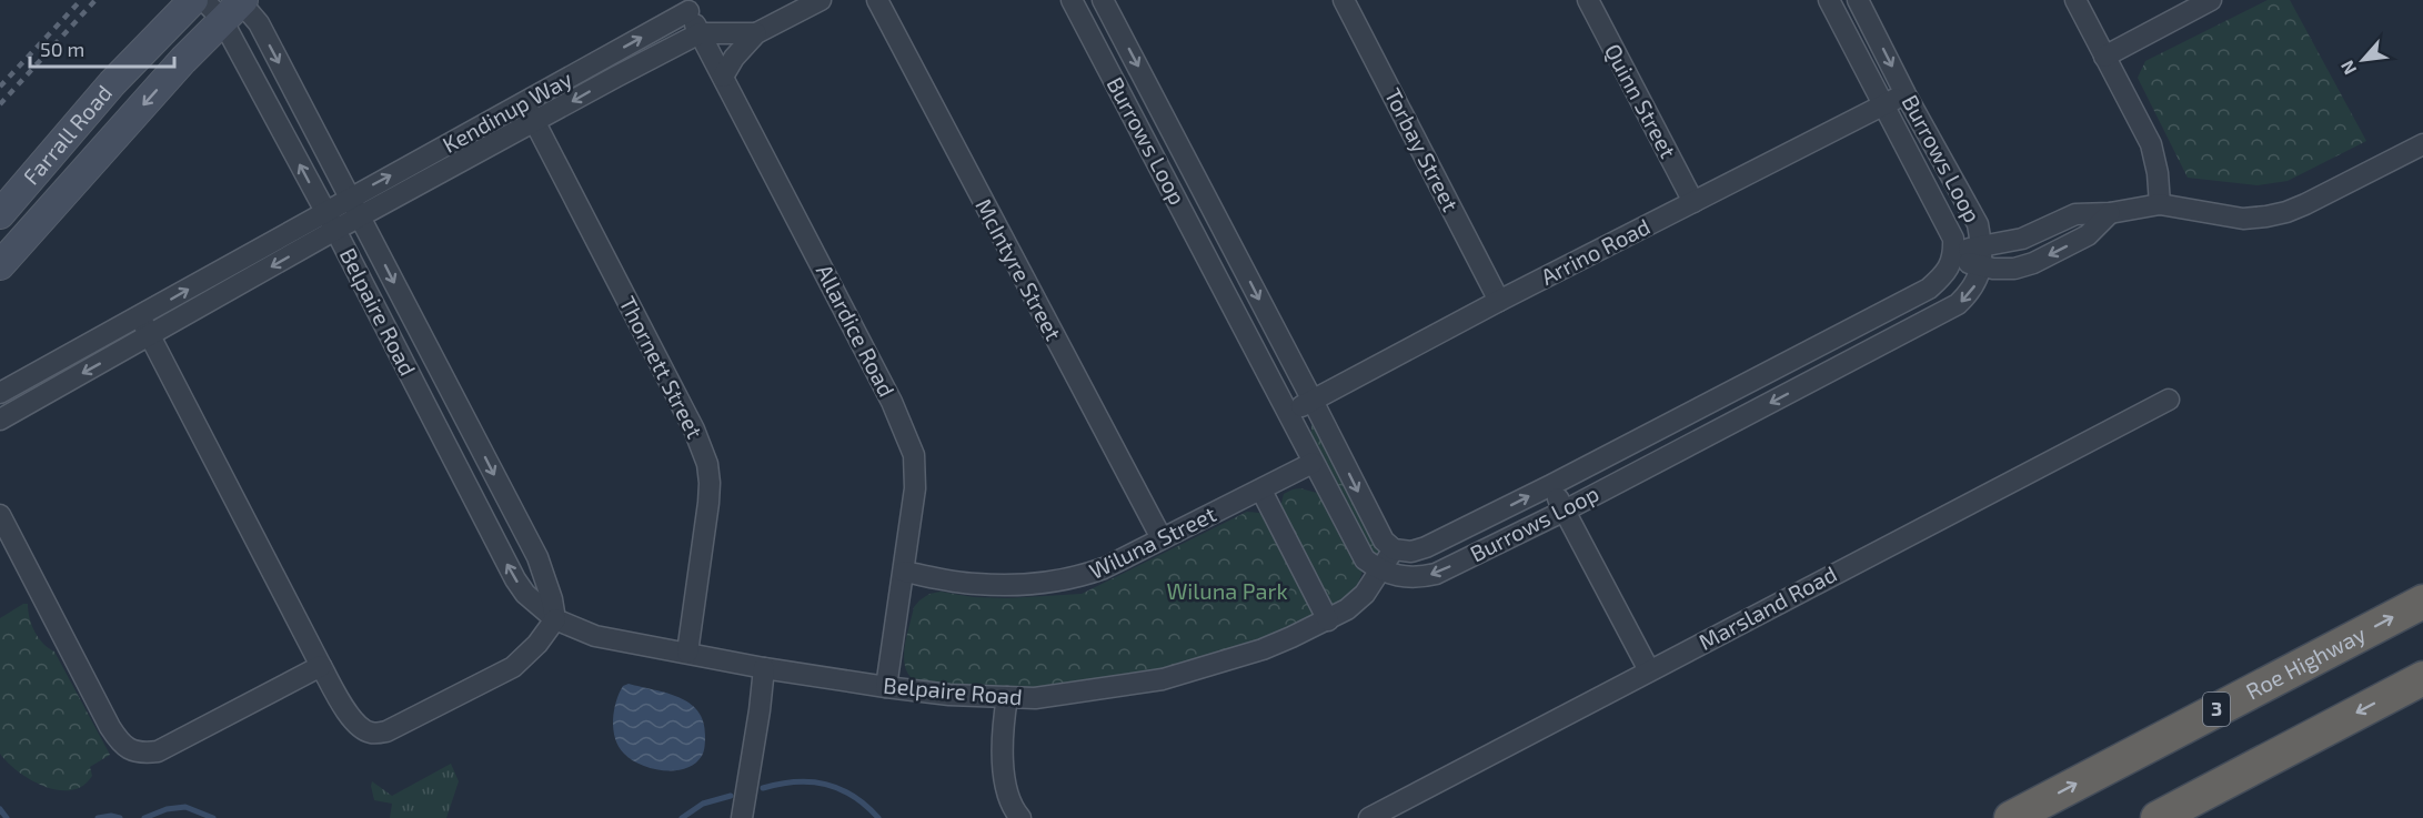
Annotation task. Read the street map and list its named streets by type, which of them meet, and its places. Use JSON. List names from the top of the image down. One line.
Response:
{"streets":{"highway":["Roe Highway","3"],"main road":["Farrall Road"],"street":["Quinn Street","Kendinup Way","Burrows Loop","Torbay Street","Arrino Road","McIntyre Street","Belpaire Road","Allardice Road","Thornett Street","Wiluna Street","Marsland Road"]},"crossings":[["Quinn Street","Arrino Road"],["Kendinup Way","Belpaire Road"],["Kendinup Way","Allardice Road"],["Kendinup Way","Thornett Street"],["Farrall Road","Belpaire Road"],["Burrows Loop","Arrino Road"],["Burrows Loop","Belpaire Road"],["Burrows Loop","Wiluna Street"],["Torbay Street","Arrino Road"],["McIntyre Street","Wiluna Street"],["Belpaire Road","Allardice Road"],["Belpaire Road","Thornett Street"],["Allardice Road","Wiluna Street"]],"parks":["Wiluna Park"],"scale_bar":"50 m","north":"bottom left"}
